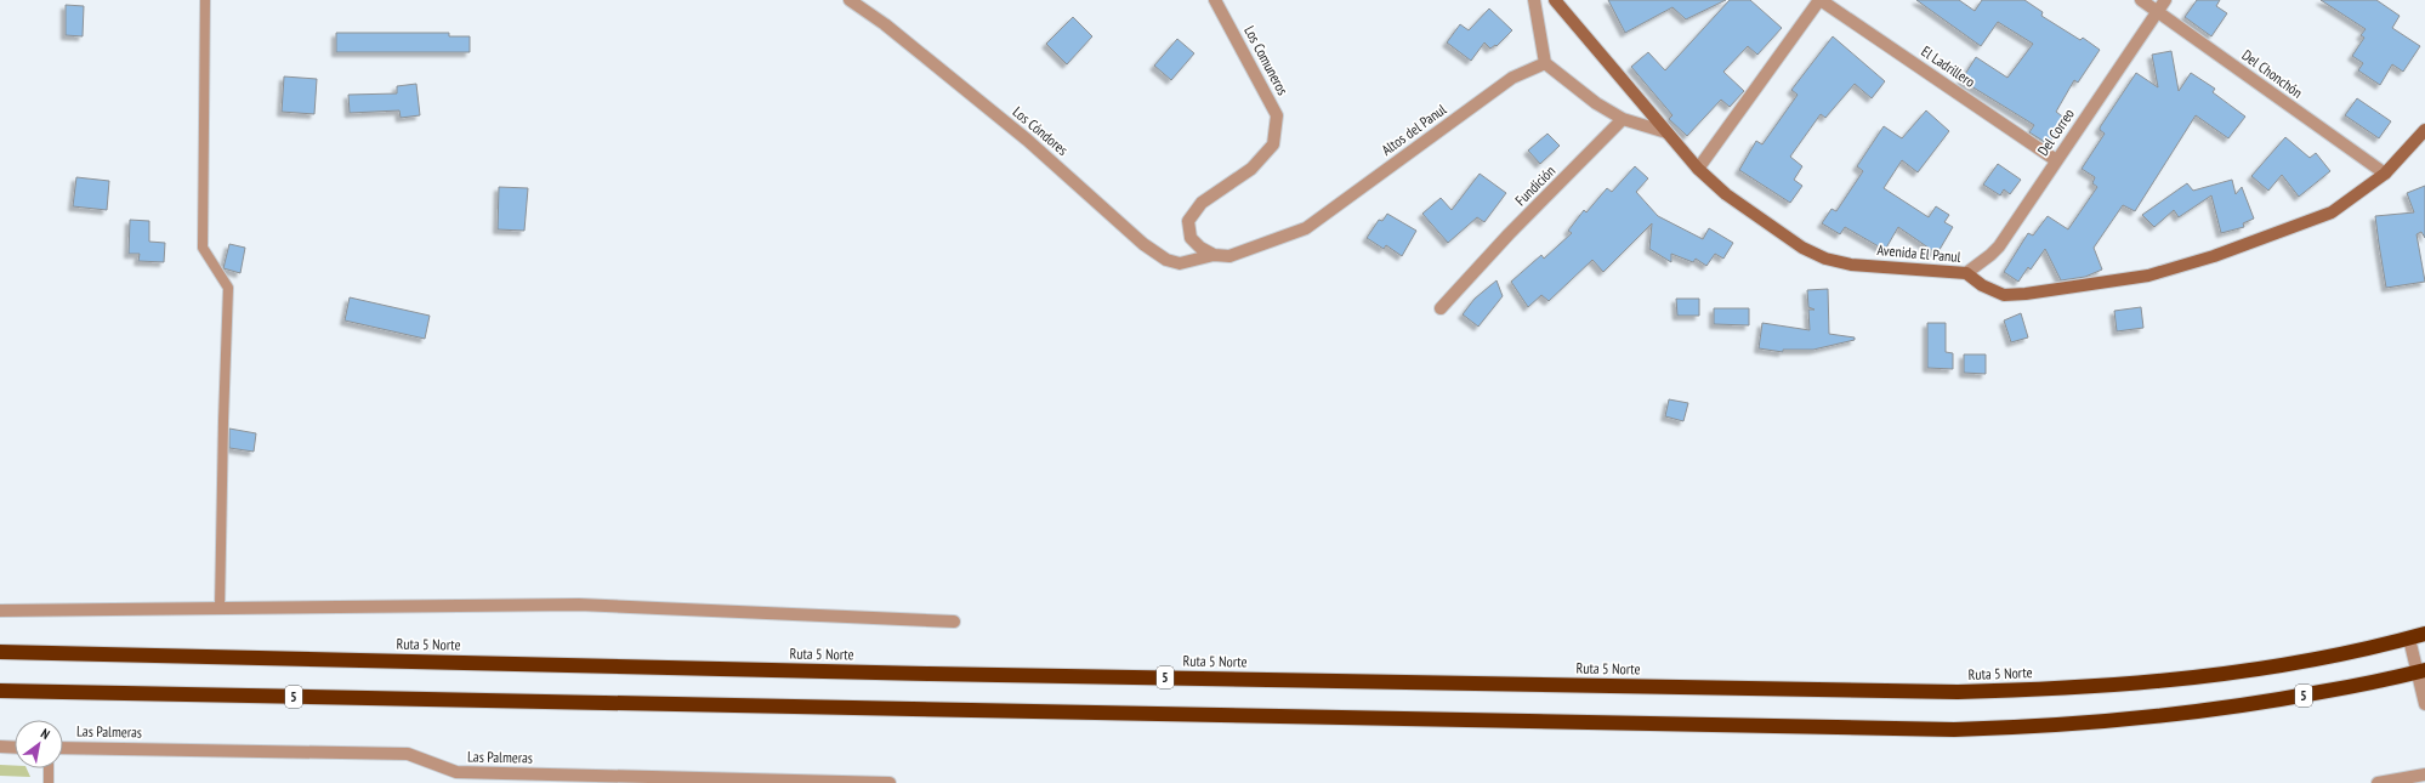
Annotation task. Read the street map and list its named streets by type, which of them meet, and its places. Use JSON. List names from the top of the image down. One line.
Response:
{"streets":{"highway":["Ruta 5 Norte","5"],"street":["Los Comuneros","El Ladrillero","Del Chonchón","Altos del Panul","Los Cóndores","Del Correo","Fundición","Avenida El Panul","Las Palmeras"]},"crossings":[["Los Comuneros","Altos del Panul"],["Los Comuneros","Los Cóndores"],["El Ladrillero","Del Correo"],["Del Chonchón","Del Correo"],["Del Chonchón","Avenida El Panul"],["Altos del Panul","Los Cóndores"],["Del Correo","Avenida El Panul"]],"north":"top right"}
